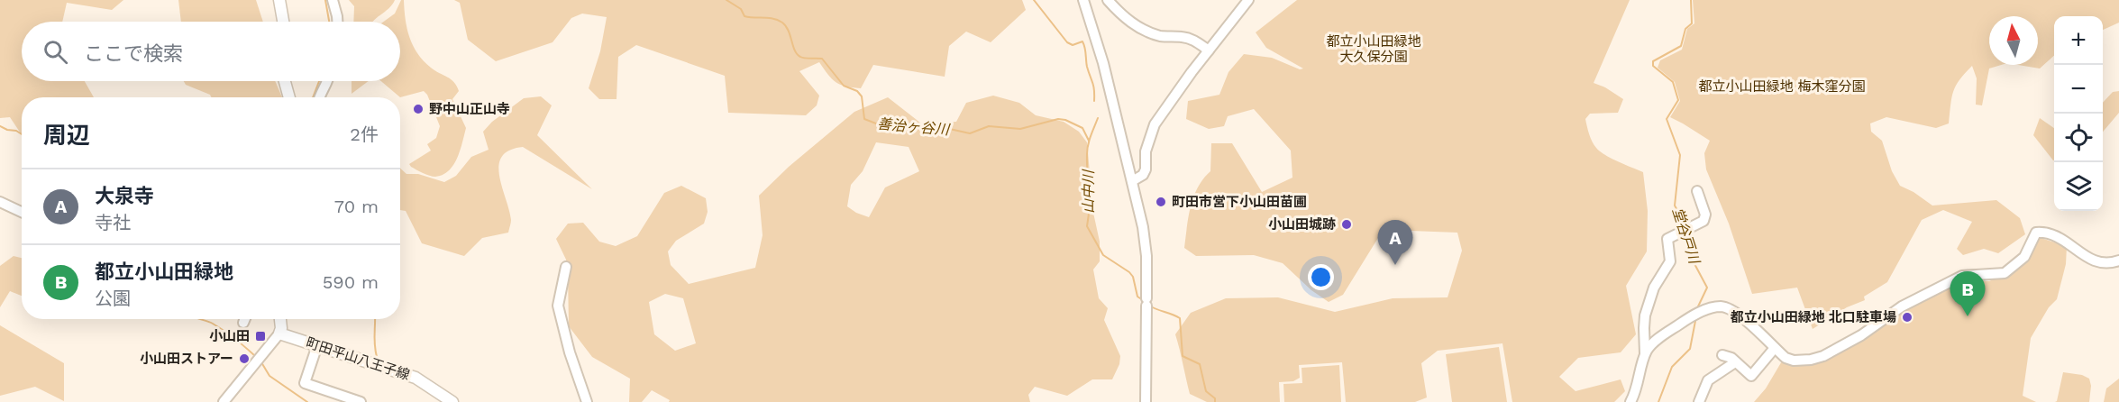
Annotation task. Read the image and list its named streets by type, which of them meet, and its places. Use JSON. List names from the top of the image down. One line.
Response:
{"streets":{"main road":["町田平山八王子線"]},"water":["善治ヶ谷川","山中川","堂谷戸川"],"parks":["都立小山田緑地 大久保分園","都立小山田緑地 梅木窪分園"],"places":{"other":["野中山正山寺","町田市営下小山田苗圃","小山田城跡","都立小山田緑地 北口駐車場","小山田ストアー"],"transit":["小山田"]},"north":"top","page":{"map_buttons":["+","−"],"search":"ここで検索","heading":["周辺","2件"],"list":[{"mark":"A","name":"大泉寺","note":"寺社","value":"70 m"},{"mark":"B","name":"都立小山田緑地","note":"公園","value":"590 m"}],"pins":["A","B"]}}
